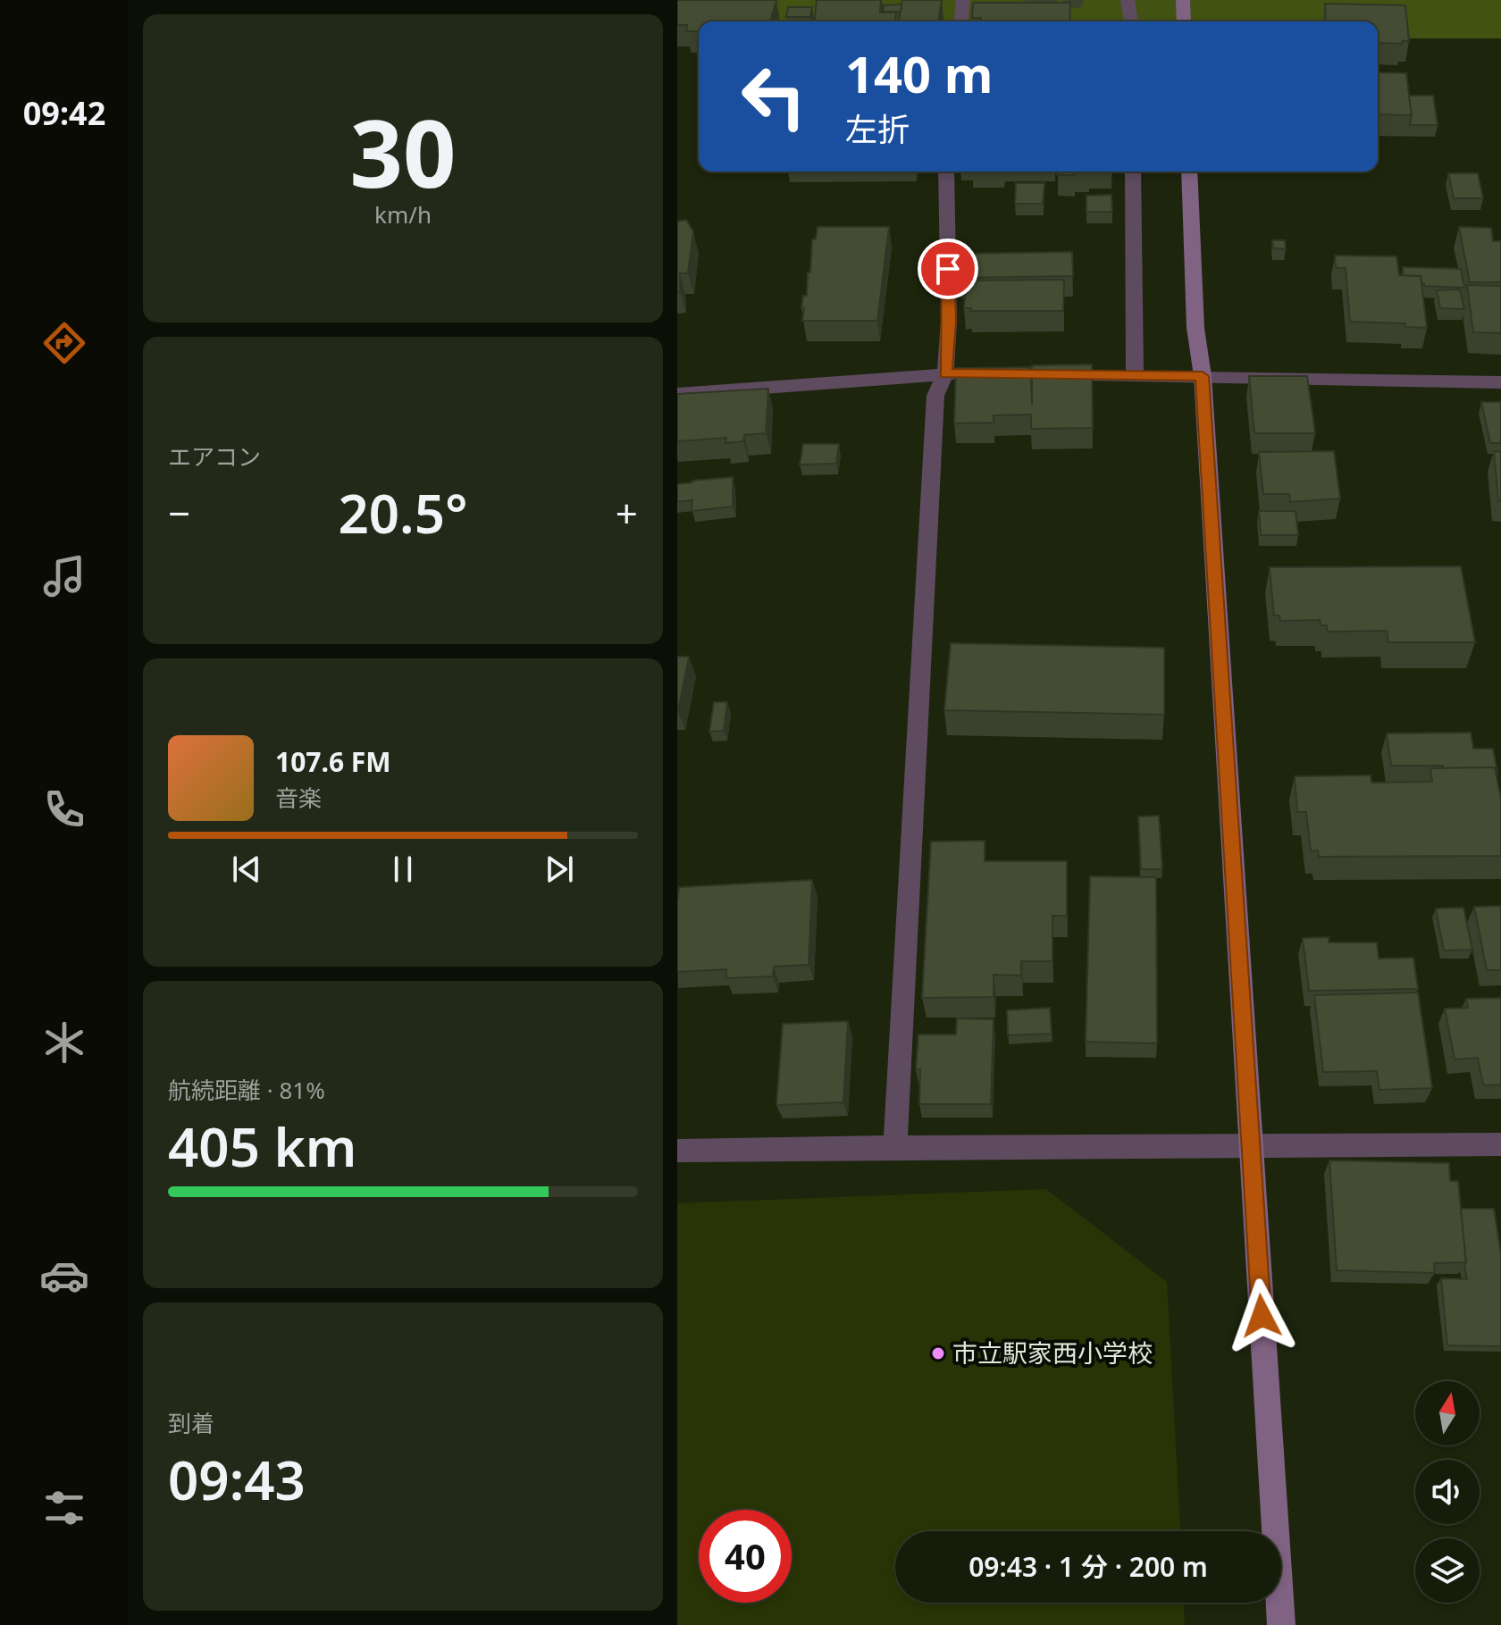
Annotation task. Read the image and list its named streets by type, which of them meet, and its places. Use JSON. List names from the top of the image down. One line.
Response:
{"places":["市立駅家西小学校"],"north":"top","page":{"tabs":"09:42","tile":[["30","km/h"],"エアコン",["航続距離 · 81%","405 km"],["到着","09:43"]],"turn":["140 m","左折"],"heat":["−","20.5°","+"],"song":["107.6 FM","音楽"],"limit":"40","trip":"09:43 · 1 分 · 200 m"}}
